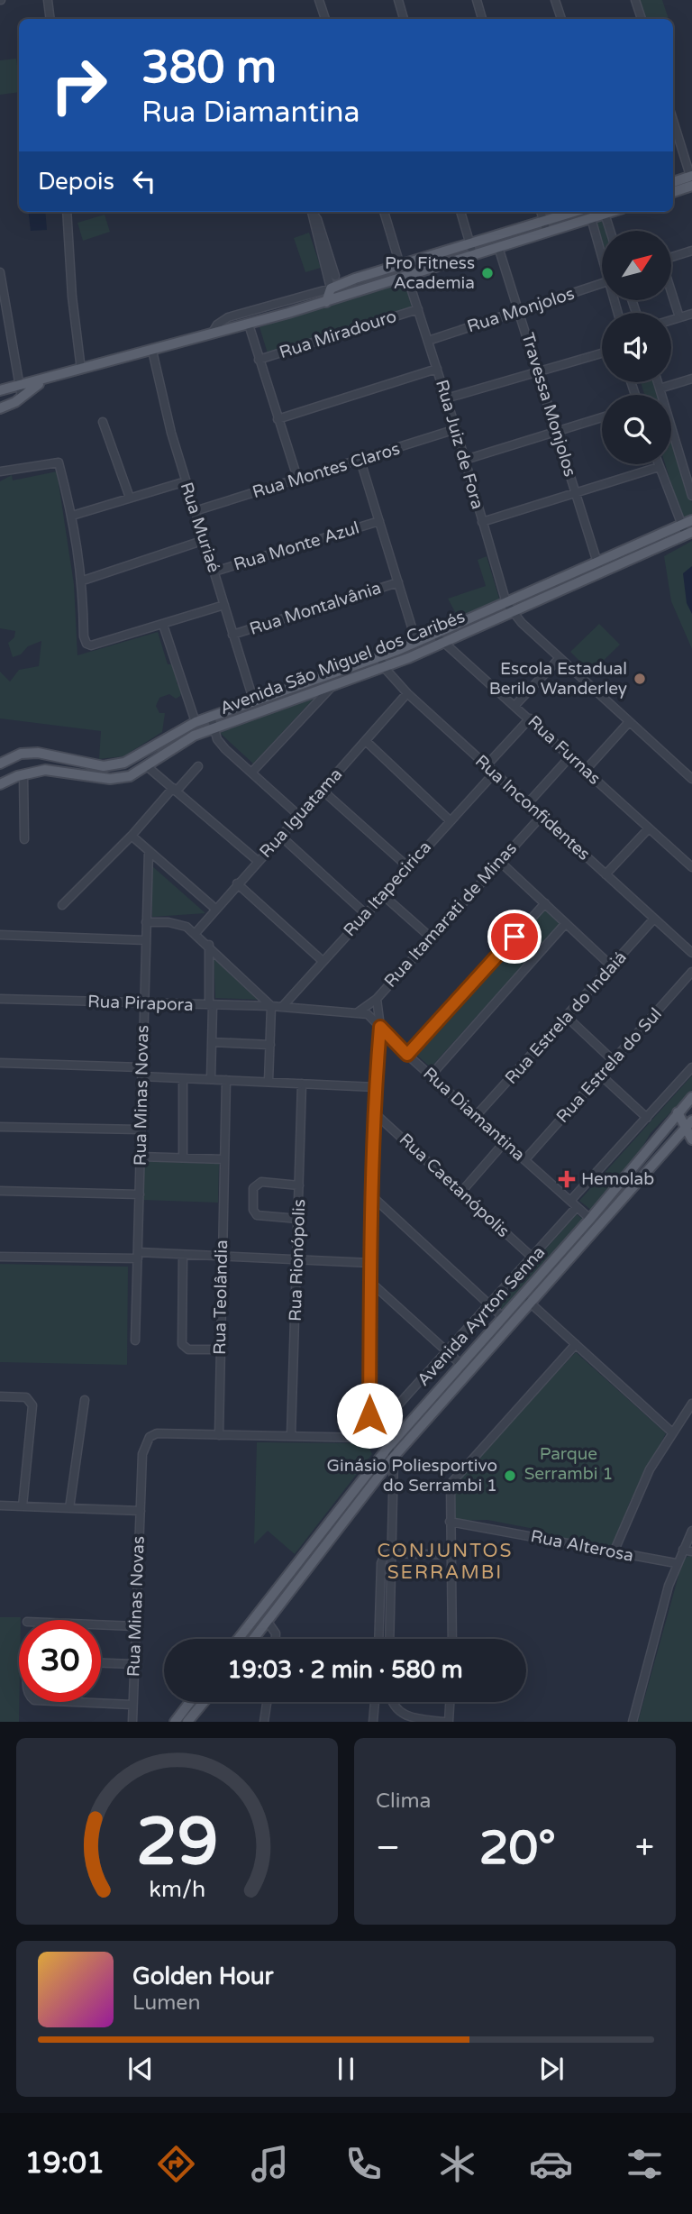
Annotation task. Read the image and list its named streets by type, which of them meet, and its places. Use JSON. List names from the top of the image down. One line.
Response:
{"streets":{"main road":["Avenida São Miguel dos Caribés","Avenida Ayrton Senna"],"street":["Rua Monjolos","Rua Miradouro","Travessa Monjolos","Rua Juiz de Fora","Rua Montes Claros","Rua Muriaé","Rua Monte Azul","Rua Montalvânia","Rua Furnas","Rua Inconfidentes","Rua Iguatama","Rua Itapecirica","Rua Itamarati de Minas","Rua Pirapora","Rua Estrela do Indaiá","Rua Estrela do Sul","Rua Minas Novas","Rua Diamantina","Rua Caetanópolis","Rua Rionópolis","Rua Teolândia","Rua Alterosa"]},"crossings":[["Rua Monjolos","Travessa Monjolos"],["Rua Monjolos","Rua Juiz de Fora"],["Rua Miradouro","Rua Juiz de Fora"],["Travessa Monjolos","Avenida São Miguel dos Caribés"],["Rua Juiz de Fora","Rua Montes Claros"],["Rua Juiz de Fora","Avenida São Miguel dos Caribés"],["Rua Montes Claros","Rua Muriaé"],["Rua Muriaé","Rua Monte Azul"],["Rua Muriaé","Rua Montalvânia"],["Rua Muriaé","Avenida São Miguel dos Caribés"],["Avenida São Miguel dos Caribés","Rua Furnas"],["Avenida São Miguel dos Caribés","Rua Inconfidentes"],["Rua Inconfidentes","Rua Iguatama"],["Rua Inconfidentes","Rua Itapecirica"],["Rua Inconfidentes","Rua Itamarati de Minas"],["Rua Inconfidentes","Rua Estrela do Indaiá"],["Rua Itapecirica","Rua Pirapora"],["Rua Itamarati de Minas","Rua Diamantina"],["Rua Pirapora","Rua Minas Novas"],["Rua Estrela do Indaiá","Rua Diamantina"],["Rua Estrela do Sul","Rua Diamantina"],["Rua Minas Novas","Rua Teolândia"],["Rua Diamantina","Avenida Ayrton Senna"]],"districts":["CONJUNTOS SERRAMBI"],"parks":["Parque Serrambi 1"],"places":{"other":["Pro Fitness Academia","Escola Estadual Berilo Wanderley","Ginásio Poliesportivo do Serrambi 1"],"health":["Hemolab"]},"north":"top right","page":{"turn":["380 m","Rua Diamantina"],"then":"Depois","limit":"30","trip":"19:03 · 2 min · 580 m","tile":"Clima","heat":["−","20°","+"],"song":["Golden Hour","Lumen"],"tabs":"19:01","gauge":["29","km/h"]}}
